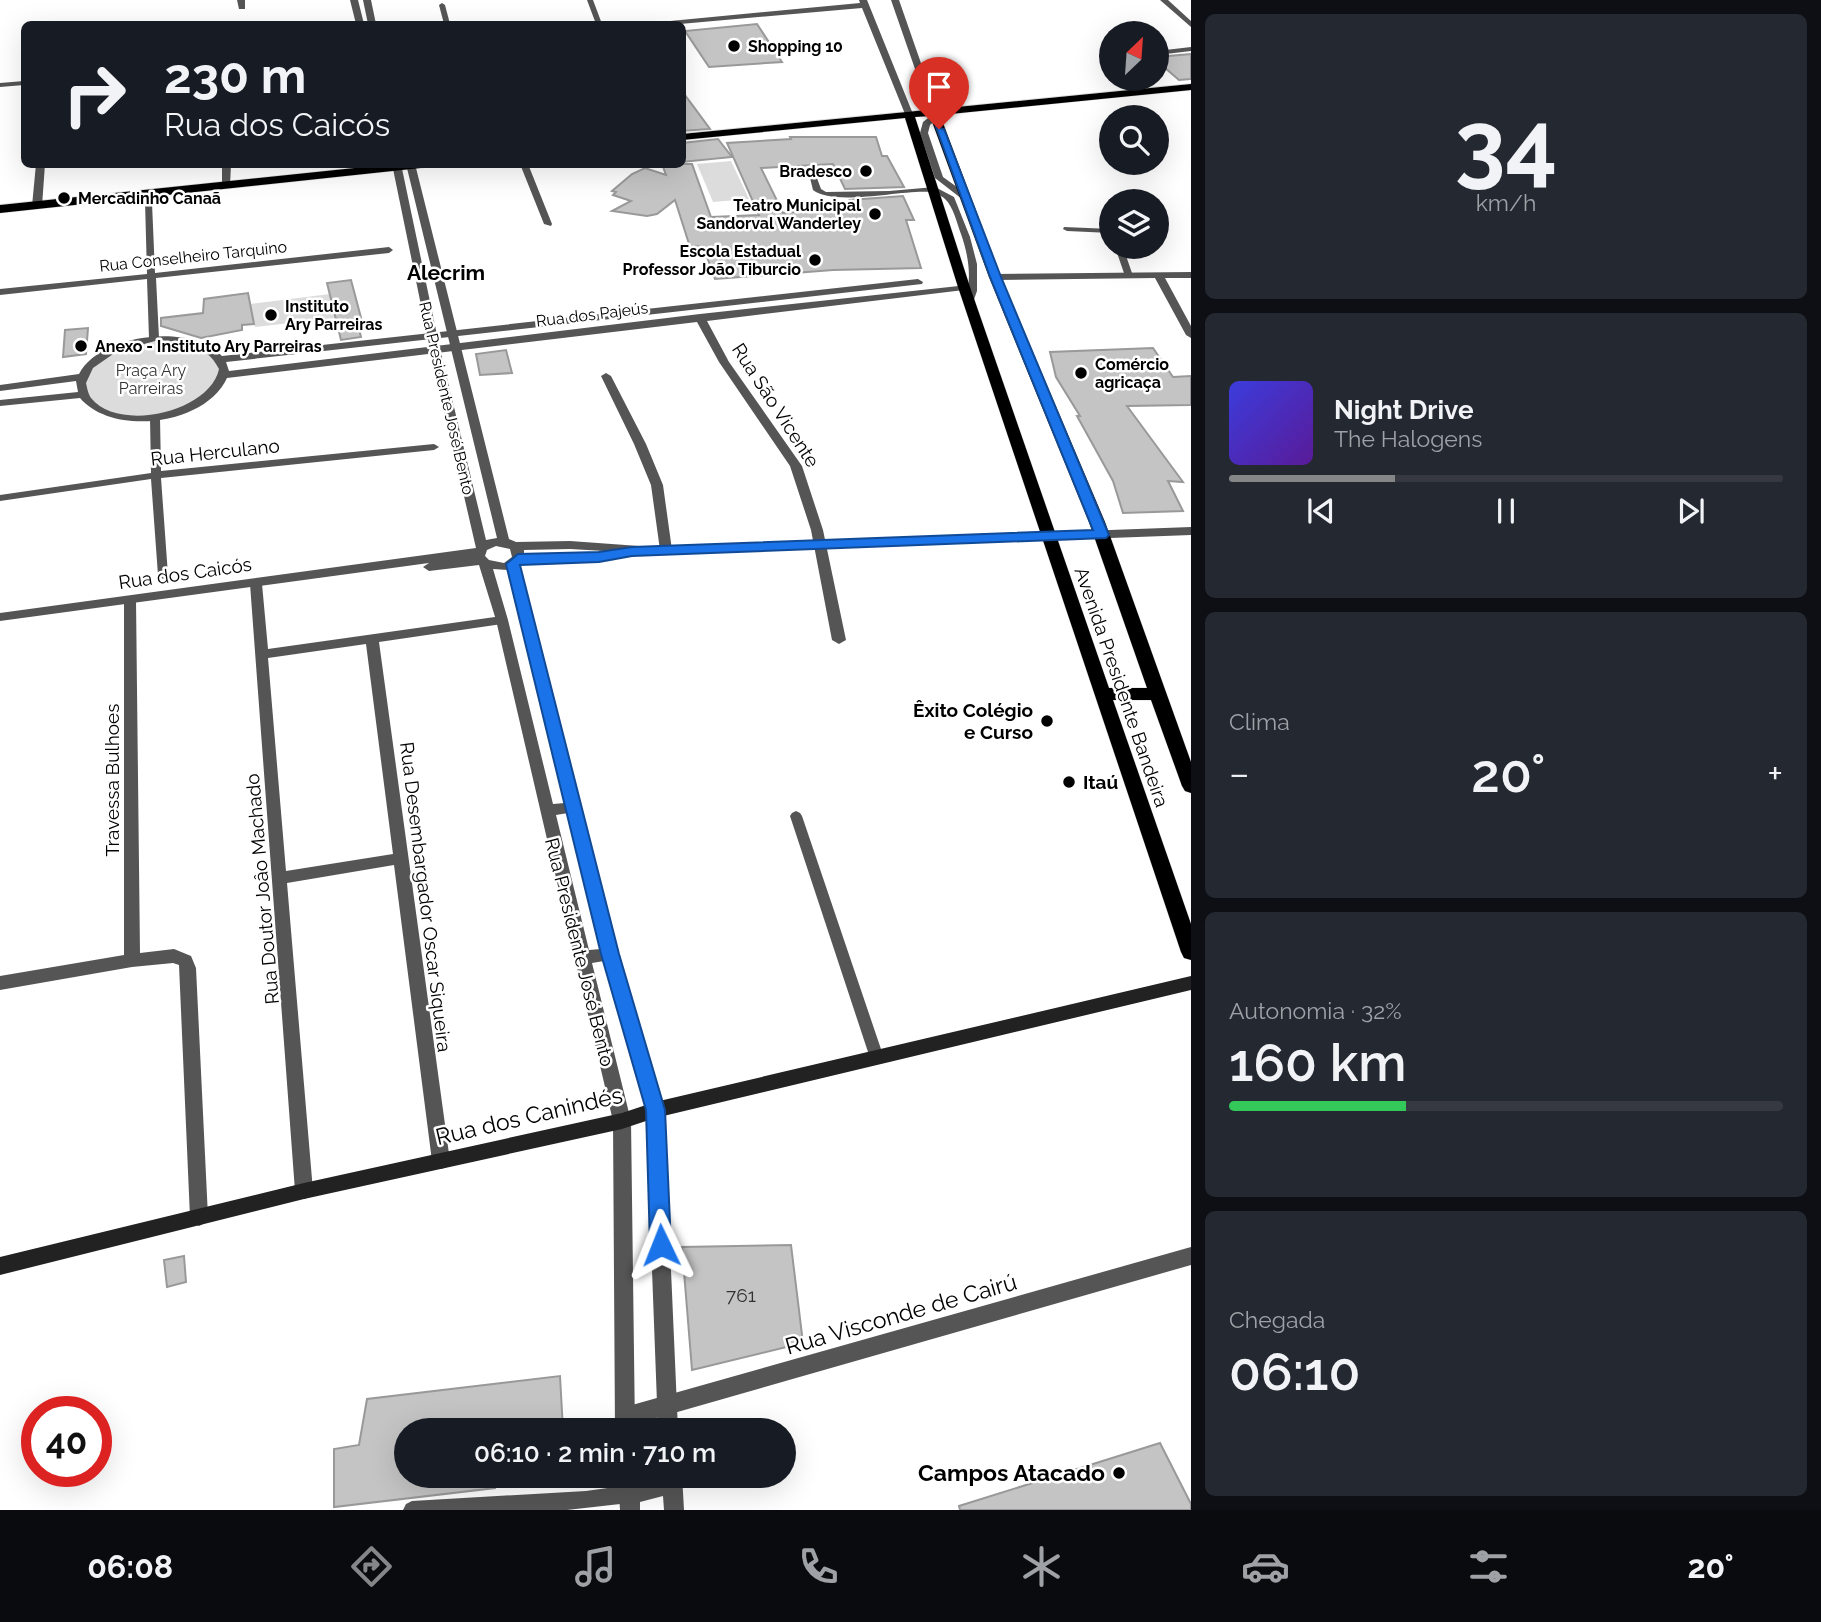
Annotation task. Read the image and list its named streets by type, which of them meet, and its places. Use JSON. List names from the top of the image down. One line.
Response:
{"streets":{"main road":["Avenida Presidente Bandeira","Rua dos Canindés"],"street":["Rua dos Pajeús","Rua Presidente José Bento","Rua São Vicente","Rua dos Caicós","Travessa Bulhoes","Rua Doutor Joâo Machado","Rua Desembargador Oscar Siqueira","Rua Visconde de Cairú"],"lane":["Rua Conselheiro Tarquino","Rua Herculano"]},"crossings":[["Rua dos Pajeús","Rua Presidente José Bento"],["Rua dos Pajeús","Rua São Vicente"],["Rua dos Pajeús","Avenida Presidente Bandeira"],["Rua Presidente José Bento","Rua dos Caicós"],["Rua Presidente José Bento","Rua dos Canindés"],["Rua Presidente José Bento","Rua Visconde de Cairú"],["Rua dos Caicós","Travessa Bulhoes"],["Rua dos Caicós","Rua Doutor Joâo Machado"],["Rua Doutor Joâo Machado","Rua dos Canindés"],["Rua Desembargador Oscar Siqueira","Rua dos Canindés"]],"districts":["Alecrim"],"parks":["Praça Ary Parreiras"],"places":["Shopping 10","Bradesco","Mercadinho Canaã","Teatro Municipal Sandorval Wanderley","Escola Estadual Professor João Tiburcio","Instituto Ary Parreiras","Anexo - Instituto Ary Parreiras","Comércio agricaça","Êxito Colégio e Curso","Itaú","Campos Atacado"],"house_numbers":["761"],"north":"top right","page":{"tile":[["34","km/h"],"Clima",["Autonomia · 32%","160 km"],["Chegada","06:10"]],"turn":["230 m","Rua dos Caicós"],"song":["Night Drive","The Halogens"],"heat":["−","20°","+"],"limit":"40","trip":"06:10 · 2 min · 710 m","tabs":["06:08","20°"]}}
